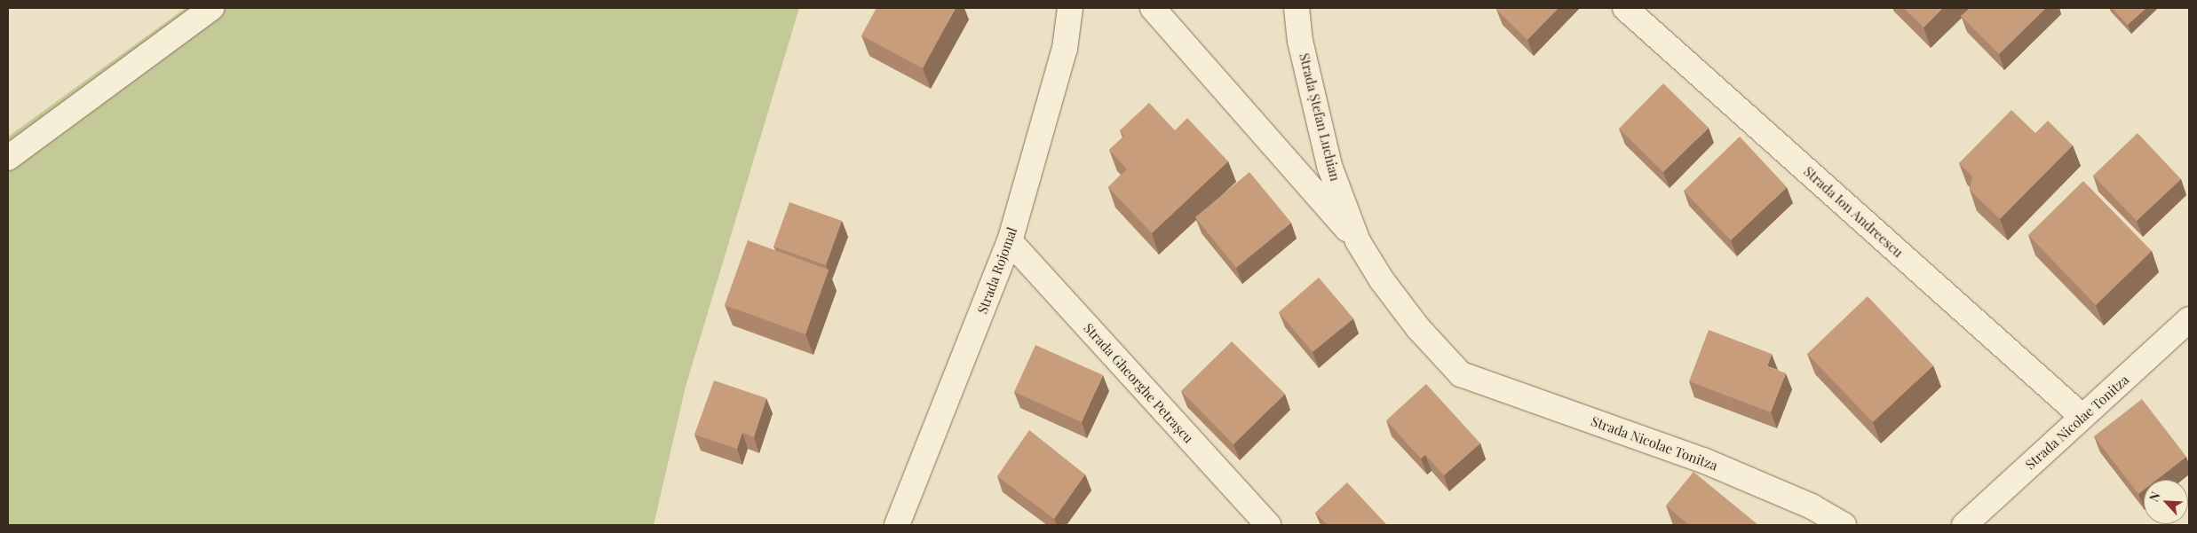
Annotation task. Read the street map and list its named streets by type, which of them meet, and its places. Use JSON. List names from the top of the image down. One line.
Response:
{"streets":{"street":["Strada Ștefan Luchian","Strada Ion Andreescu","Strada Rojomal","Strada Gheorghe Petrașcu","Strada Nicolae Tonitza"]},"crossings":[["Strada Ștefan Luchian","Strada Nicolae Tonitza"],["Strada Ion Andreescu","Strada Nicolae Tonitza"],["Strada Rojomal","Strada Gheorghe Petrașcu"]],"north":"top left"}
